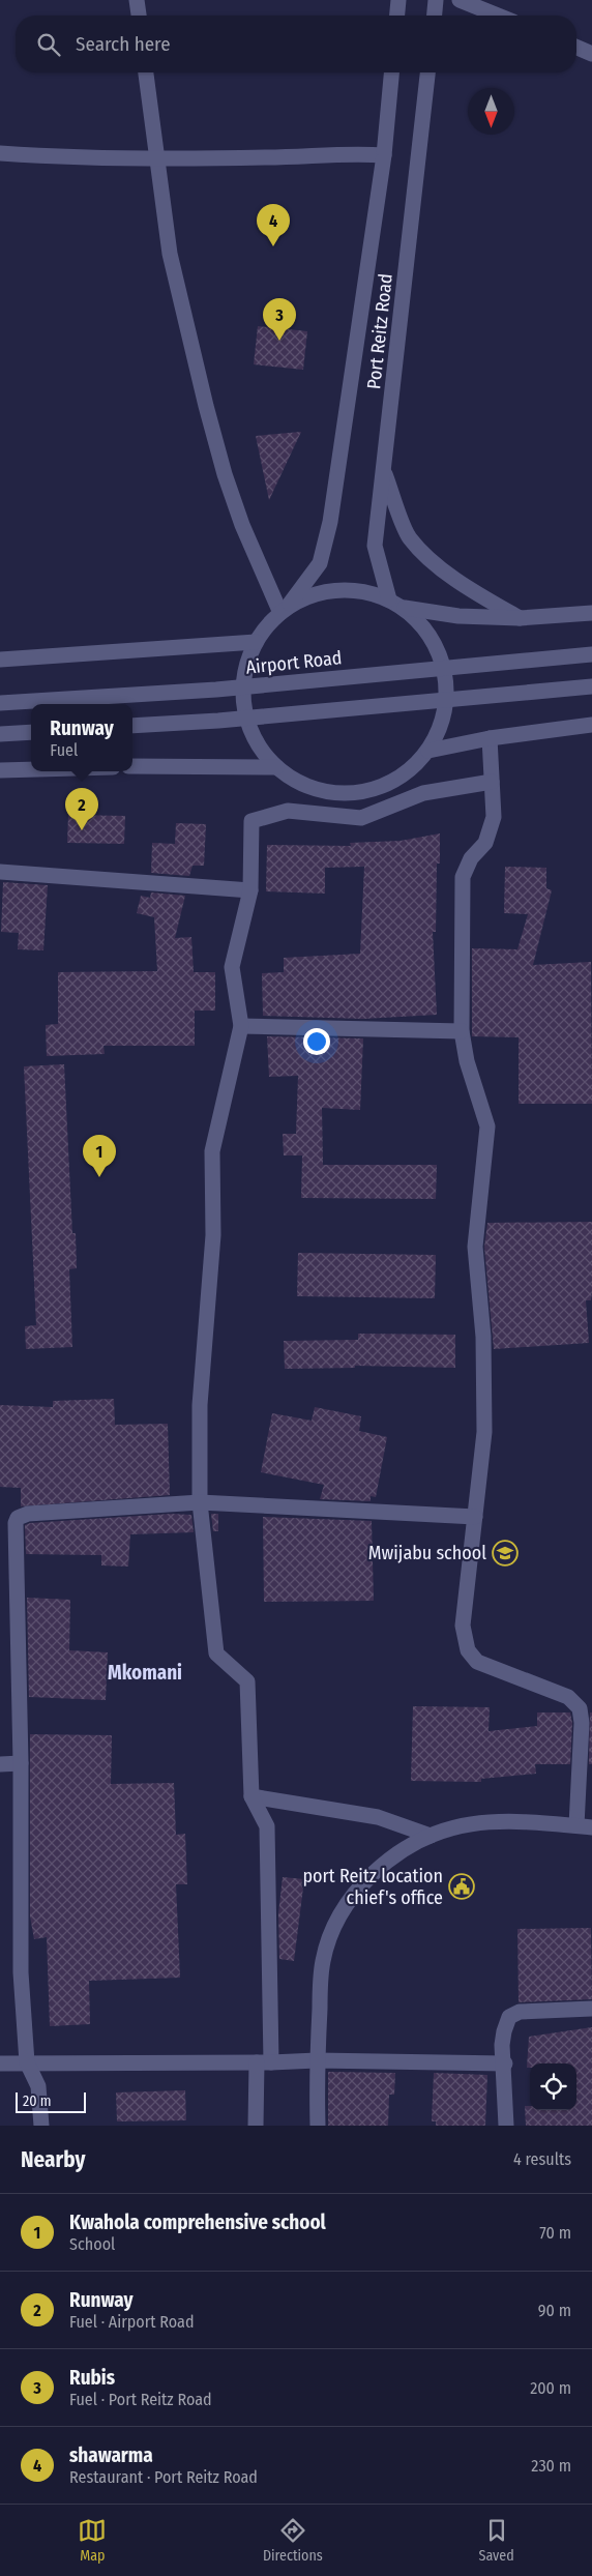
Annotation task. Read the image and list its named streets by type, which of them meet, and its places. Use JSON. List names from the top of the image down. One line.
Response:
{"streets":{"street":["Port Reitz Road","Airport Road"]},"districts":["Mkomani"],"places":{"school or university":["Mwijabu school"],"public building":["port Reitz location chief's office"]},"scale_bar":"20 m","north":"bottom","page":{"search":"Search here","pins":["4","3","2","1"],"popup":["Runway","Fuel"],"scale":"20 m","heading":["Nearby","4 results"],"list":[{"mark":"1","name":"Kwahola comprehensive school","note":"School","value":"70 m"},{"mark":"2","name":"Runway","note":"Fuel · Airport Road","value":"90 m"},{"mark":"3","name":"Rubis","note":"Fuel · Port Reitz Road","value":"200 m"},{"mark":"4","name":"shawarma","note":"Restaurant · Port Reitz Road","value":"230 m"}],"nav":["Map","Directions","Saved"]}}
